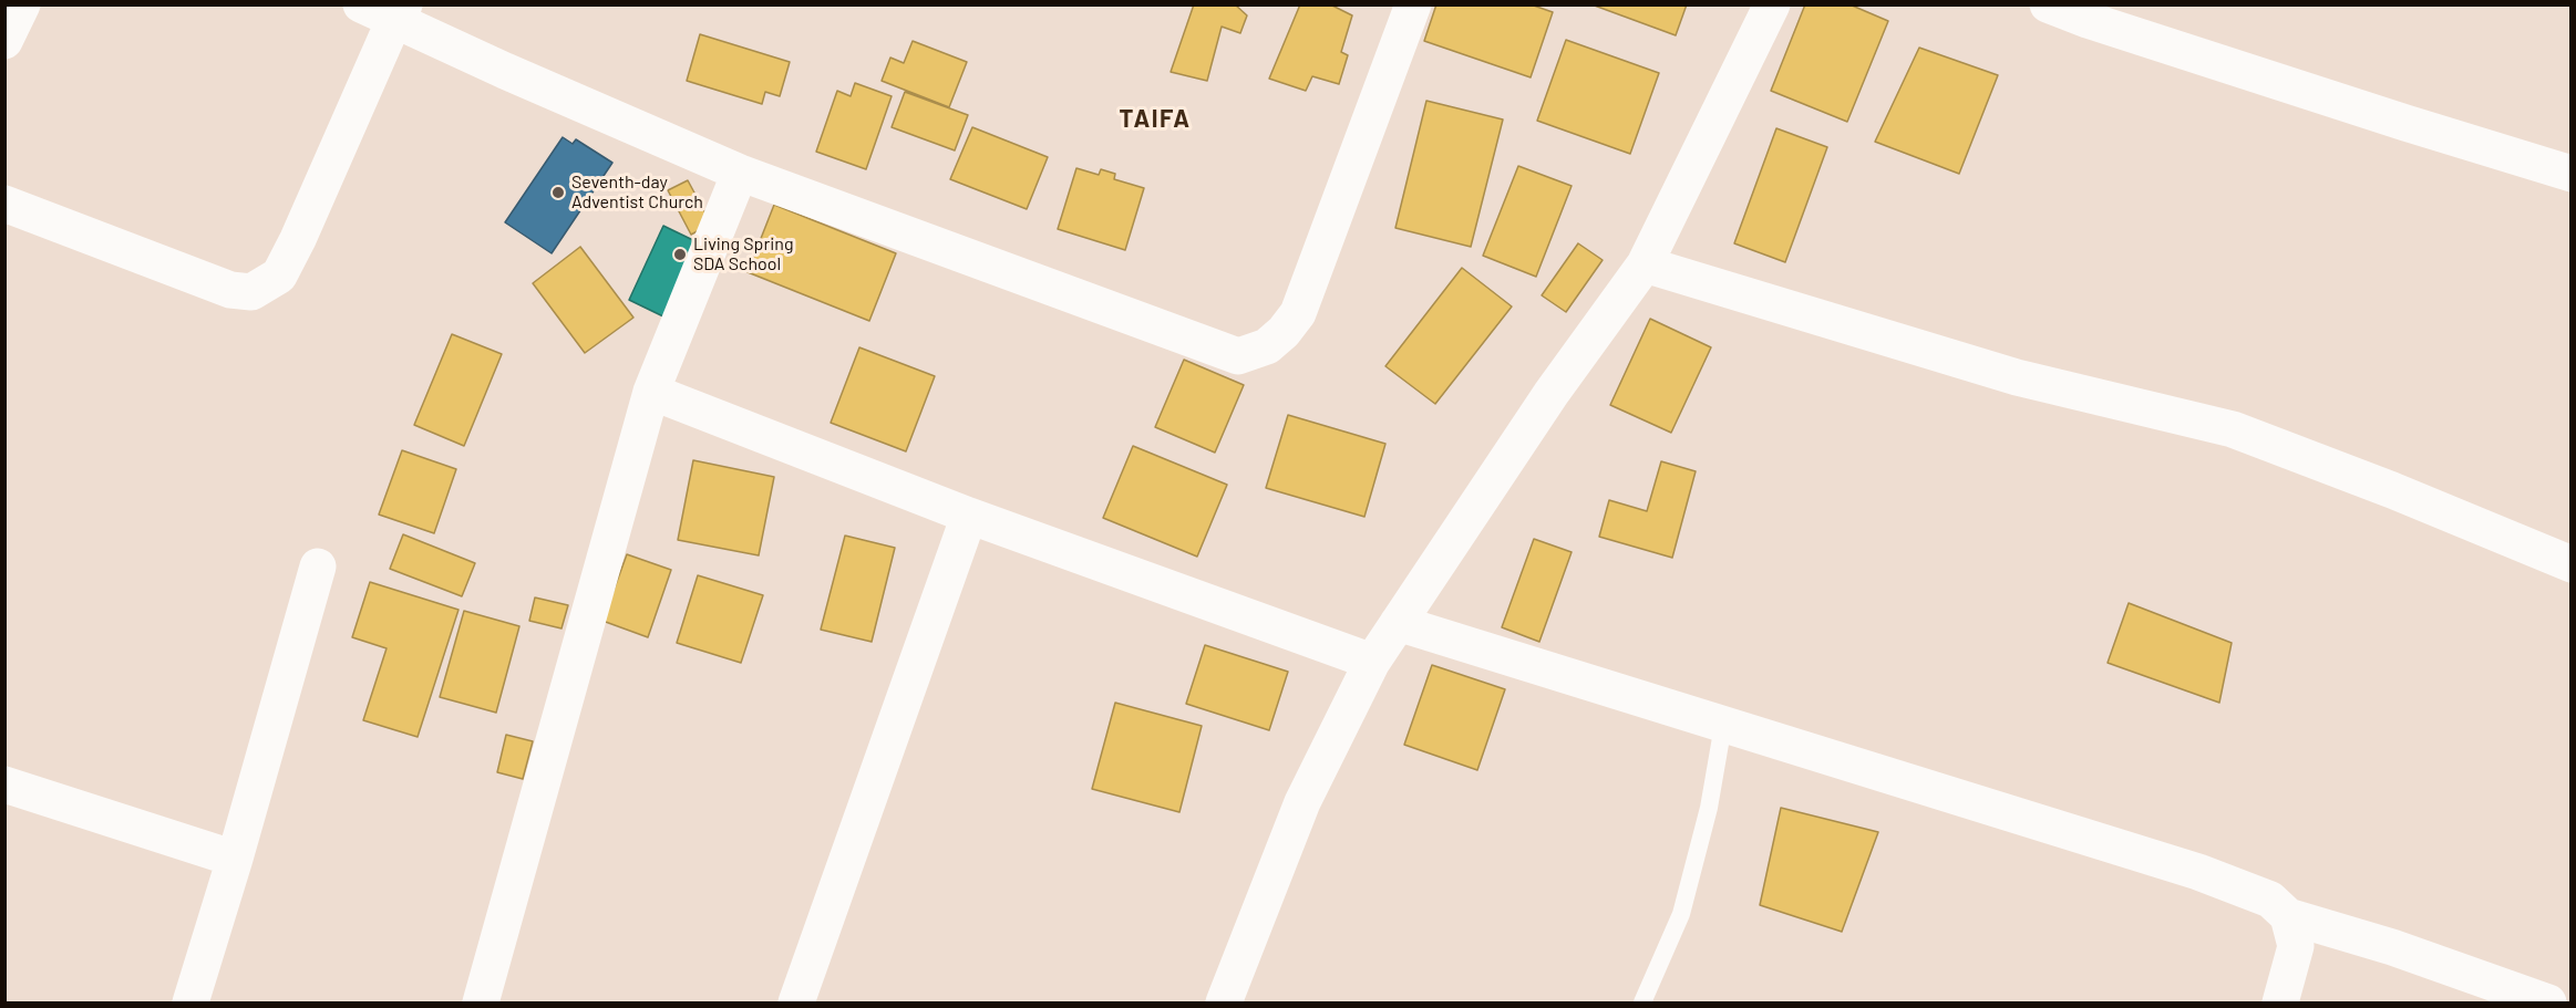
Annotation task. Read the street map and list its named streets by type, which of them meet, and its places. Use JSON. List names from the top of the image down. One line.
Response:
{"districts":["TAIFA"],"places":["Seventh-day Adventist Church","Living Spring SDA School"]}
